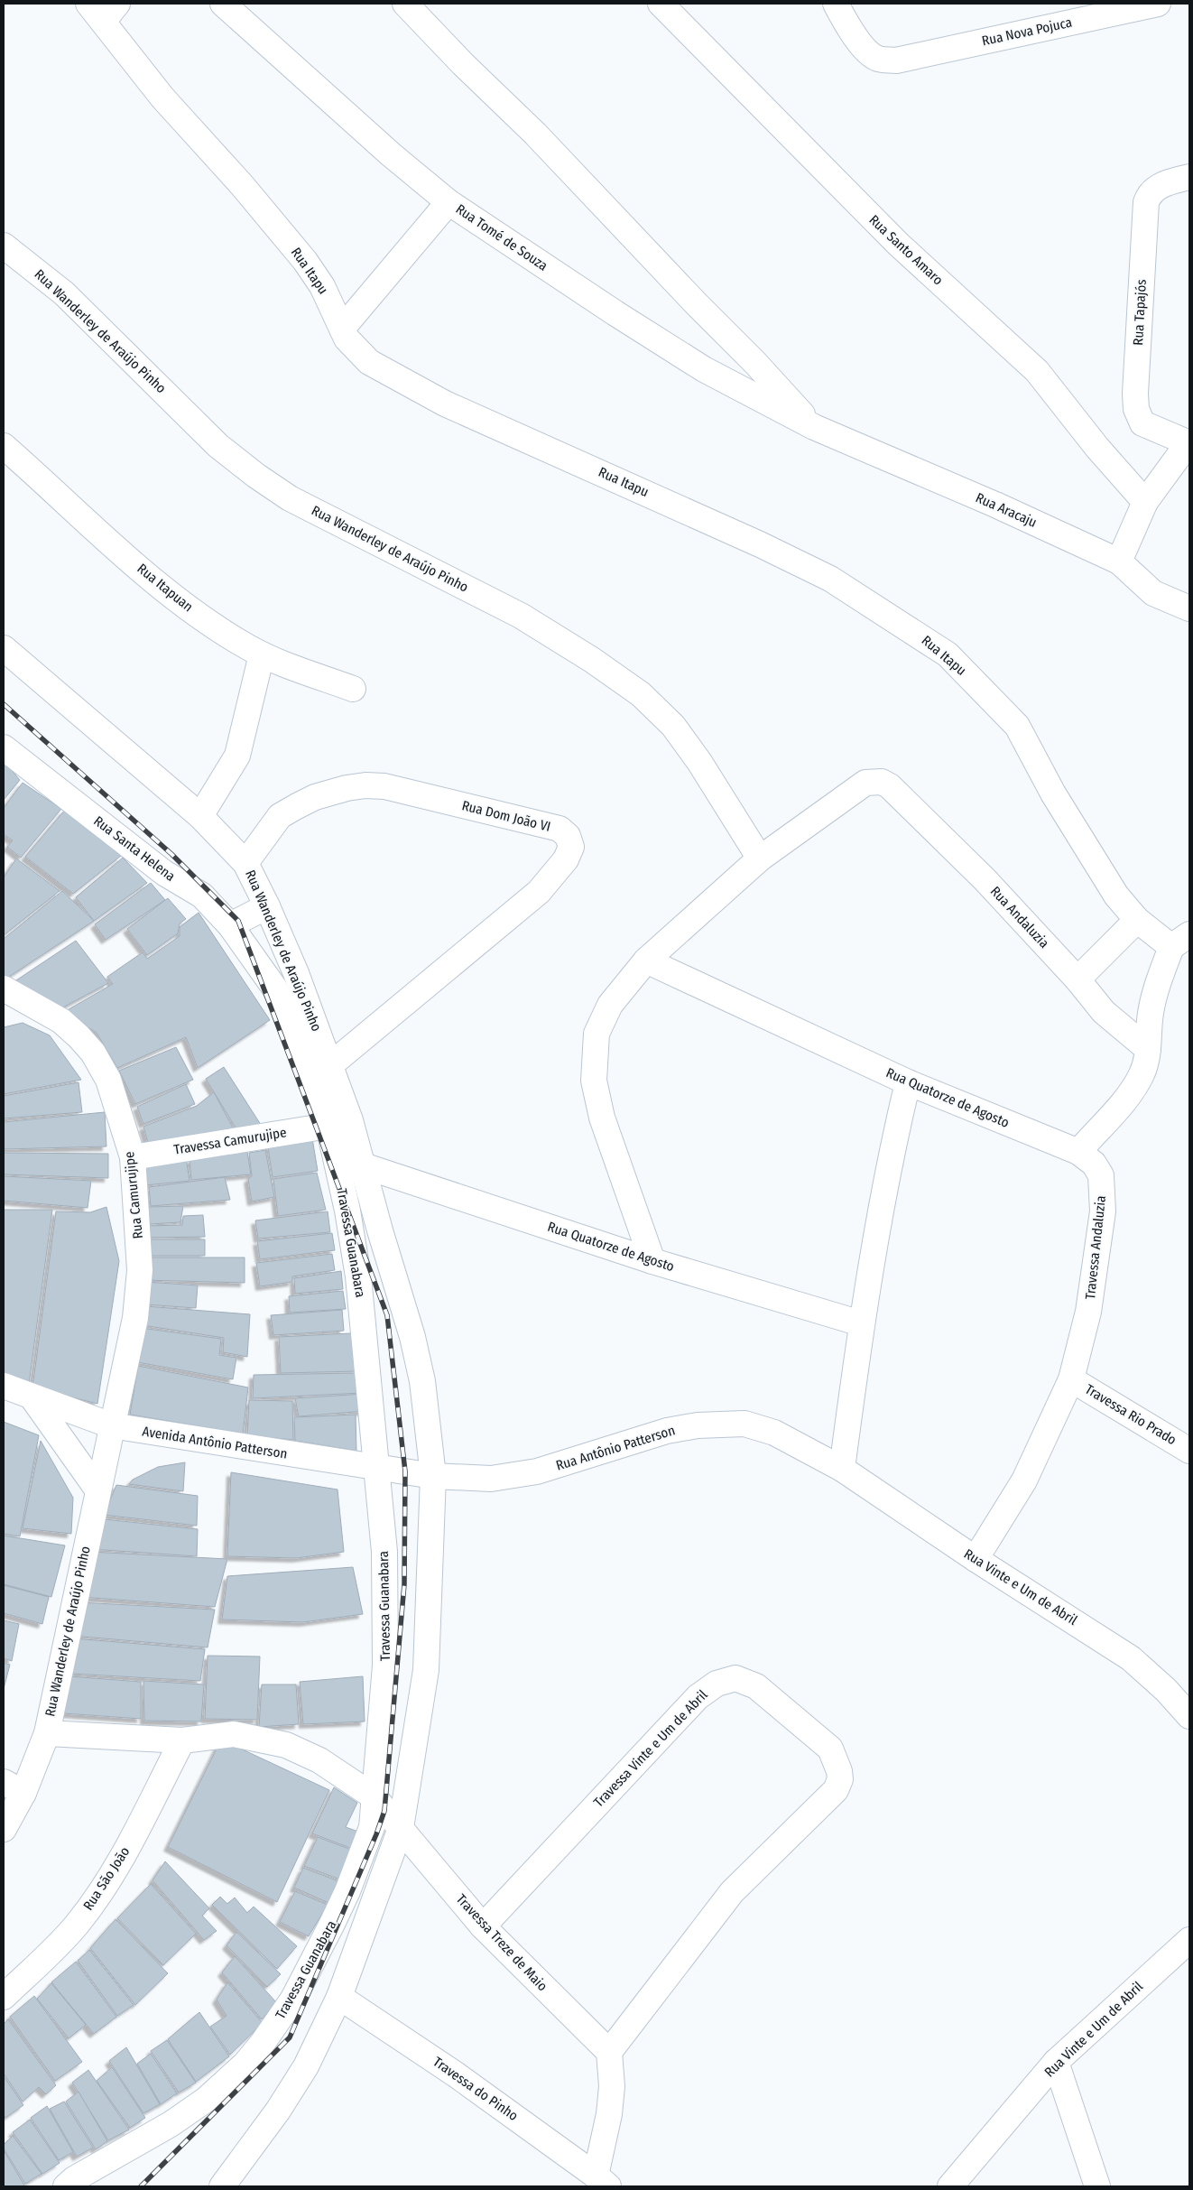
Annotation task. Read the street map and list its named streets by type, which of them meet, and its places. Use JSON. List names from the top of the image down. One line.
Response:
{"streets":{"street":["Rua Nova Pojuca","Rua Tomé de Souza","Rua Santo Amaro","Rua Itapu","Rua Tapajós","Rua Wanderley de Araújo Pinho","Rua Aracaju","Rua Itapuan","Rua Dom João VI","Rua Santa Helena","Rua Andaluzia","Rua Quatorze de Agosto","Travessa Camurujipe","Rua Camurujipe","Travessa Guanabara","Travessa Andaluzia","Travessa Rio Prado","Avenida Antônio Patterson","Rua Antônio Patterson","Rua Vinte e Um de Abril","Travessa Vinte e Um de Abril","Rua São João","Travessa Treze de Maio","Travessa do Pinho"]},"crossings":[["Rua Tomé de Souza","Rua Aracaju"],["Rua Wanderley de Araújo Pinho","Rua Dom João VI"],["Rua Wanderley de Araújo Pinho","Rua Andaluzia"],["Rua Wanderley de Araújo Pinho","Rua Quatorze de Agosto"],["Rua Wanderley de Araújo Pinho","Rua Camurujipe"],["Rua Wanderley de Araújo Pinho","Avenida Antônio Patterson"],["Rua Wanderley de Araújo Pinho","Rua Antônio Patterson"],["Rua Wanderley de Araújo Pinho","Travessa Treze de Maio"],["Rua Wanderley de Araújo Pinho","Travessa do Pinho"],["Rua Santa Helena","Travessa Guanabara"],["Rua Quatorze de Agosto","Travessa Andaluzia"],["Travessa Camurujipe","Rua Camurujipe"],["Travessa Camurujipe","Travessa Guanabara"],["Rua Camurujipe","Avenida Antônio Patterson"],["Travessa Guanabara","Avenida Antônio Patterson"],["Travessa Guanabara","Travessa Treze de Maio"],["Travessa Andaluzia","Travessa Rio Prado"],["Travessa Andaluzia","Rua Vinte e Um de Abril"],["Avenida Antônio Patterson","Rua Antônio Patterson"],["Rua Antônio Patterson","Rua Vinte e Um de Abril"],["Travessa Vinte e Um de Abril","Travessa Treze de Maio"],["Rua São João","Travessa Treze de Maio"]]}
